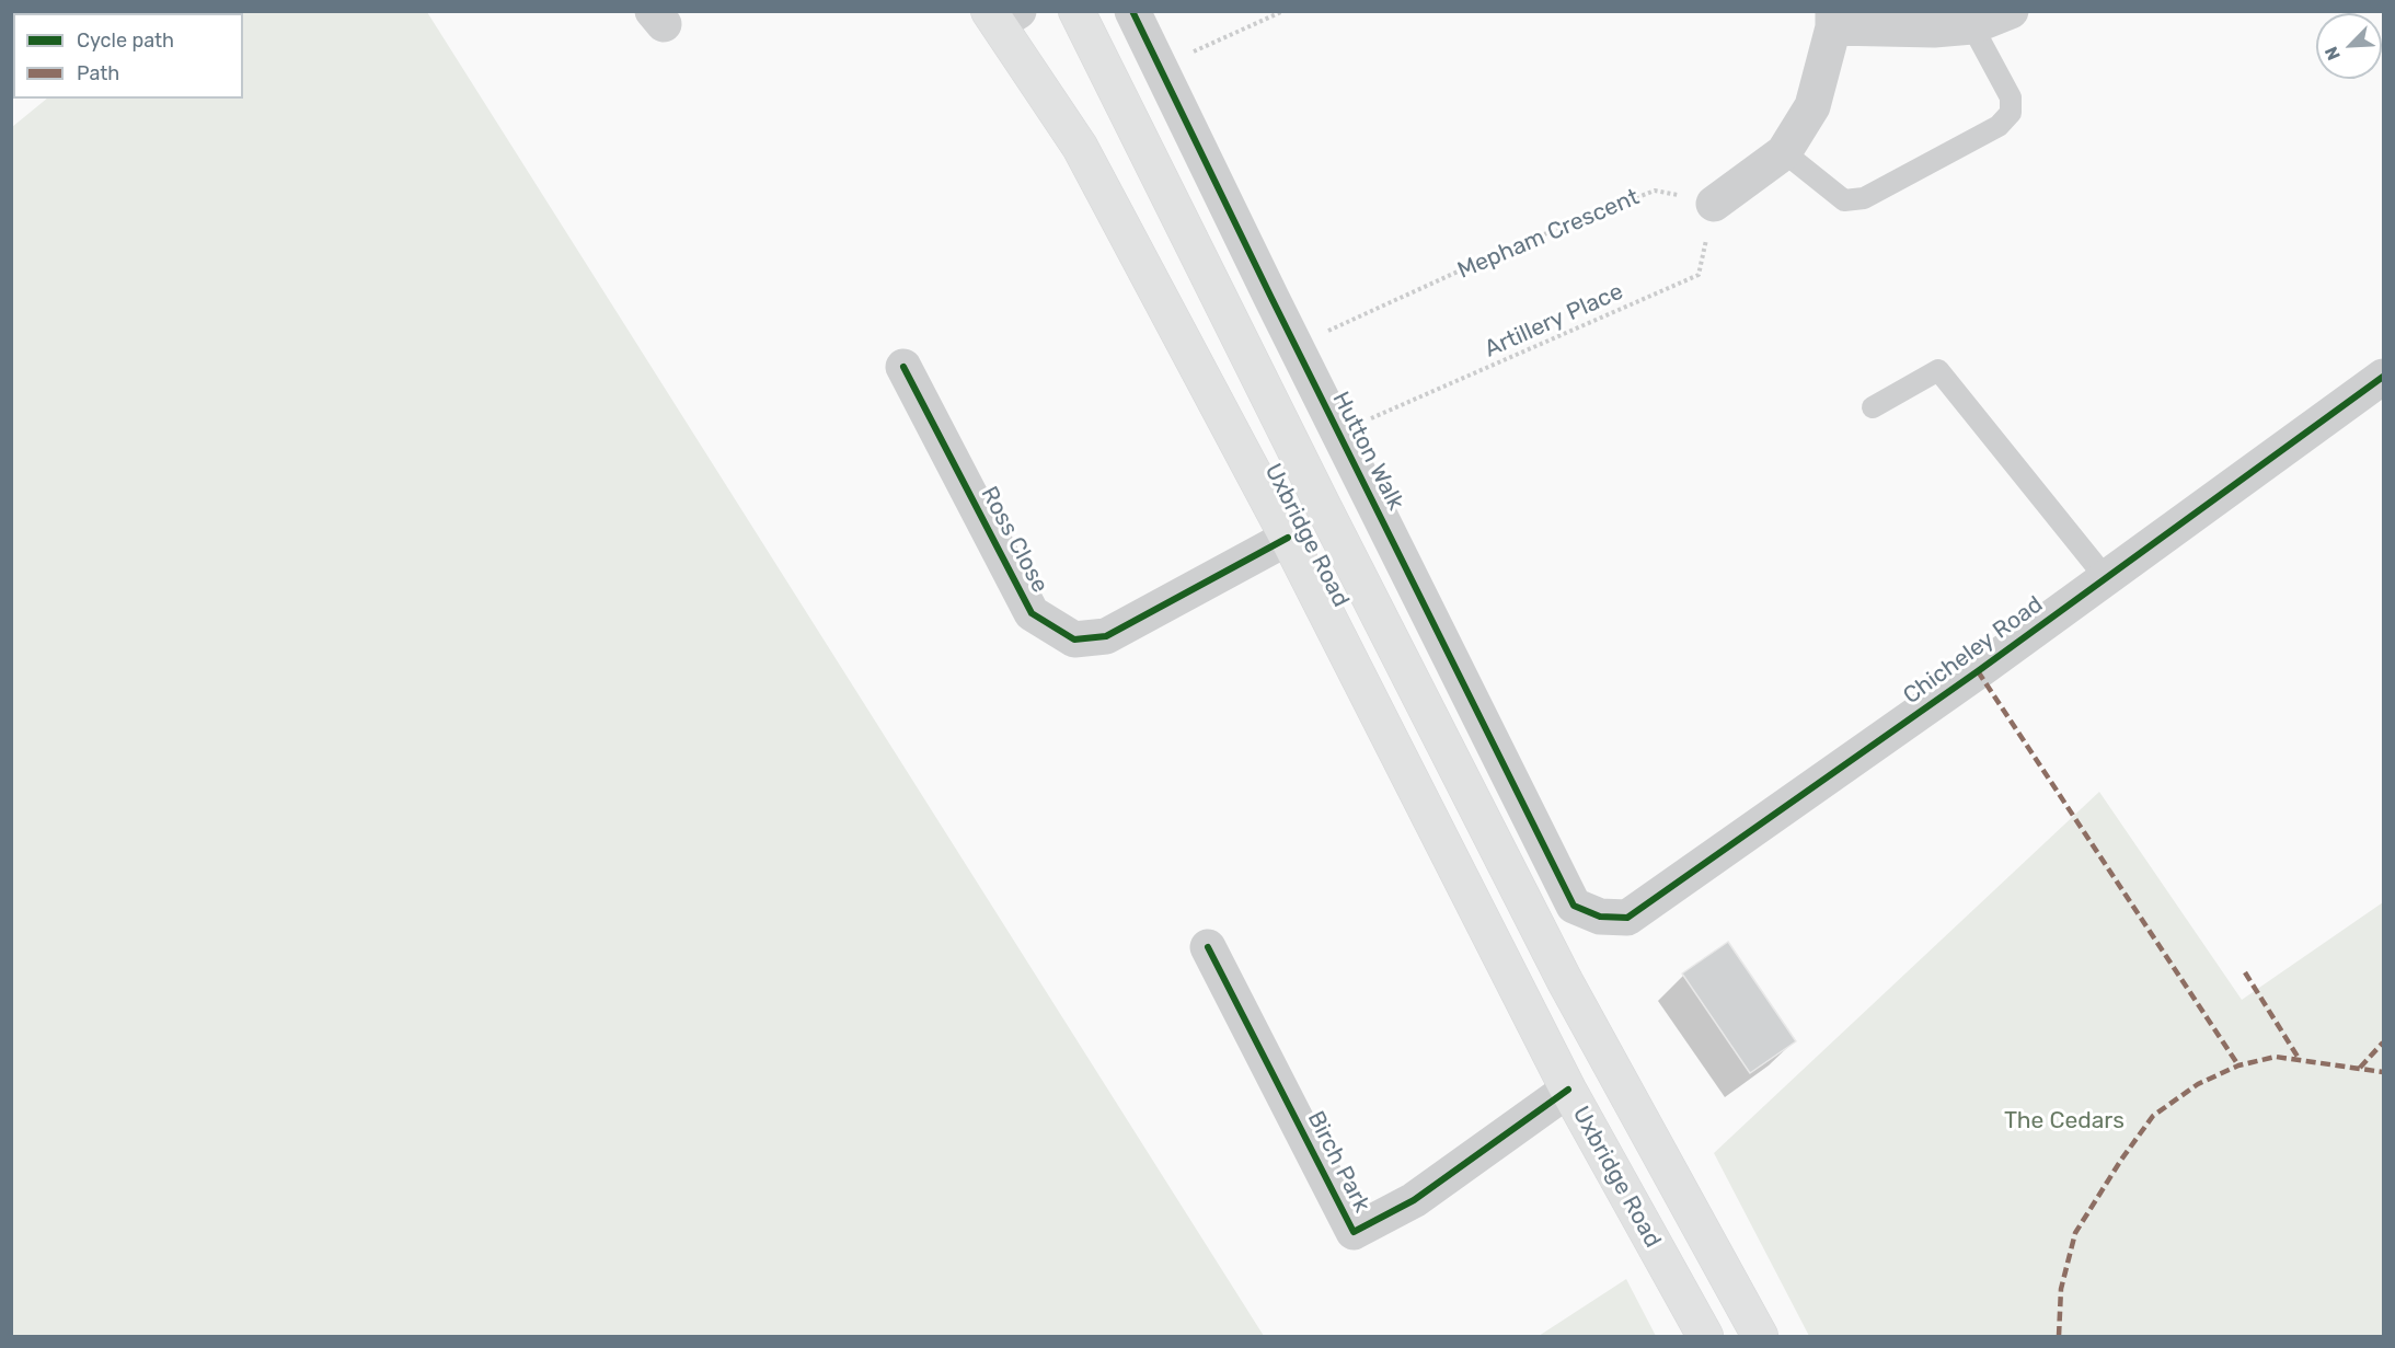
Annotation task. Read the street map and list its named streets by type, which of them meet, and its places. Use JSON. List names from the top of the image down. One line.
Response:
{"streets":{"main road":["Uxbridge Road"],"street":["Hutton Walk","Ross Close","Chicheley Road","Birch Park"],"path":["Mepham Crescent","Artillery Place"]},"crossings":[["Mepham Crescent","Artillery Place"],["Hutton Walk","Chicheley Road"],["Uxbridge Road","Ross Close"],["Uxbridge Road","Birch Park"]],"parks":["The Cedars"],"legend":["Cycle path","Path"],"north":"bottom left"}
